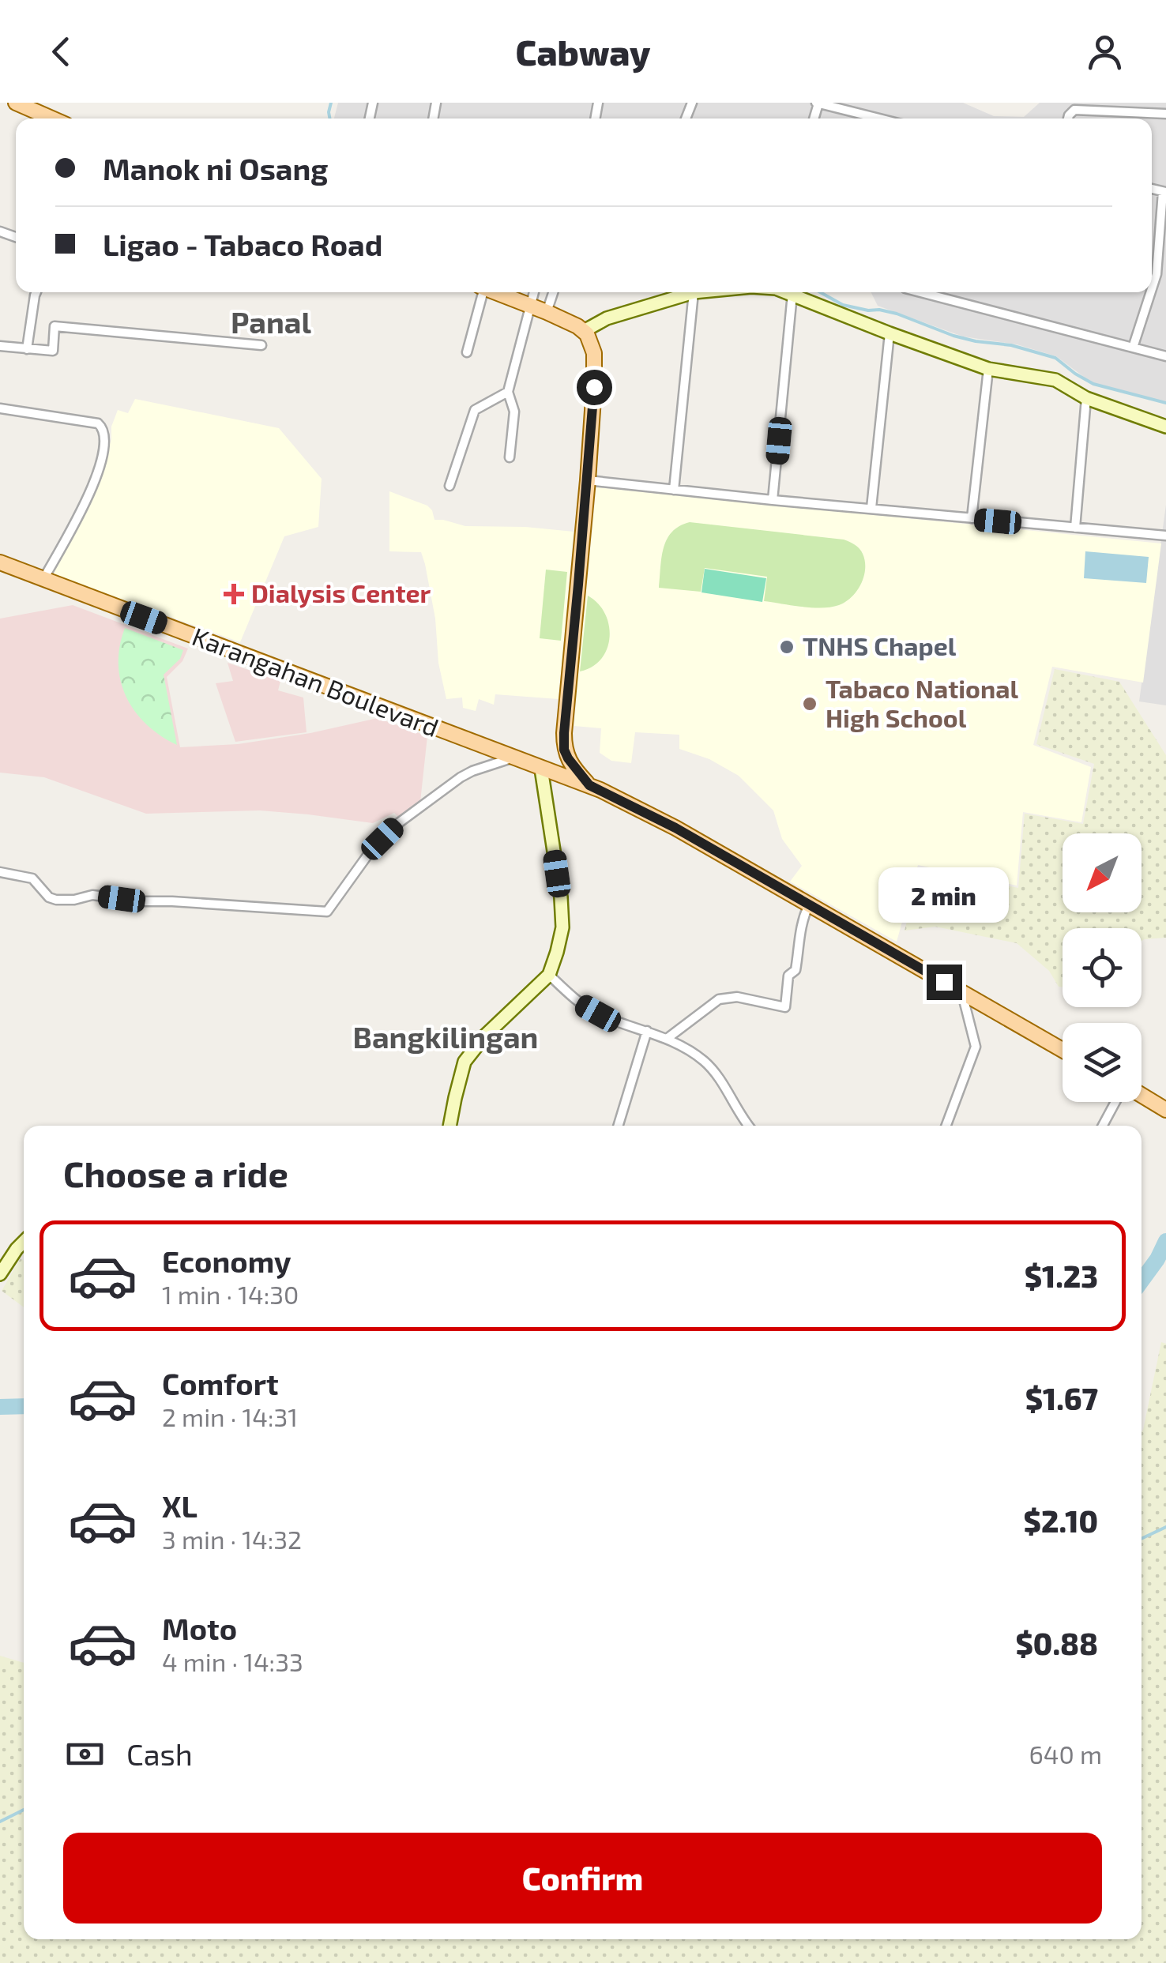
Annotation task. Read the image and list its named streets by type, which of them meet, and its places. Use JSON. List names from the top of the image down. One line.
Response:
{"streets":{"main road":["Karangahan Boulevard"]},"districts":["Panal","Bangkilingan"],"places":{"health":["Dialysis Center"],"other":["TNHS Chapel","Tabaco National High School"]},"north":"bottom left","page":{"header":"Cabway","banner":["Manok ni Osang","Ligao - Tabaco Road"],"bubble":"2 min","heading":"Choose a ride","list":[{"name":"Economy","note":"1 min · 14:30","value":"$1.23"},{"name":"Comfort","note":"2 min · 14:31","value":"$1.67"},{"name":"XL","note":"3 min · 14:32","value":"$2.10"},{"name":"Moto","note":"4 min · 14:33","value":"$0.88"}],"pay":["Cash","640 m"],"buttons":"Confirm"}}
